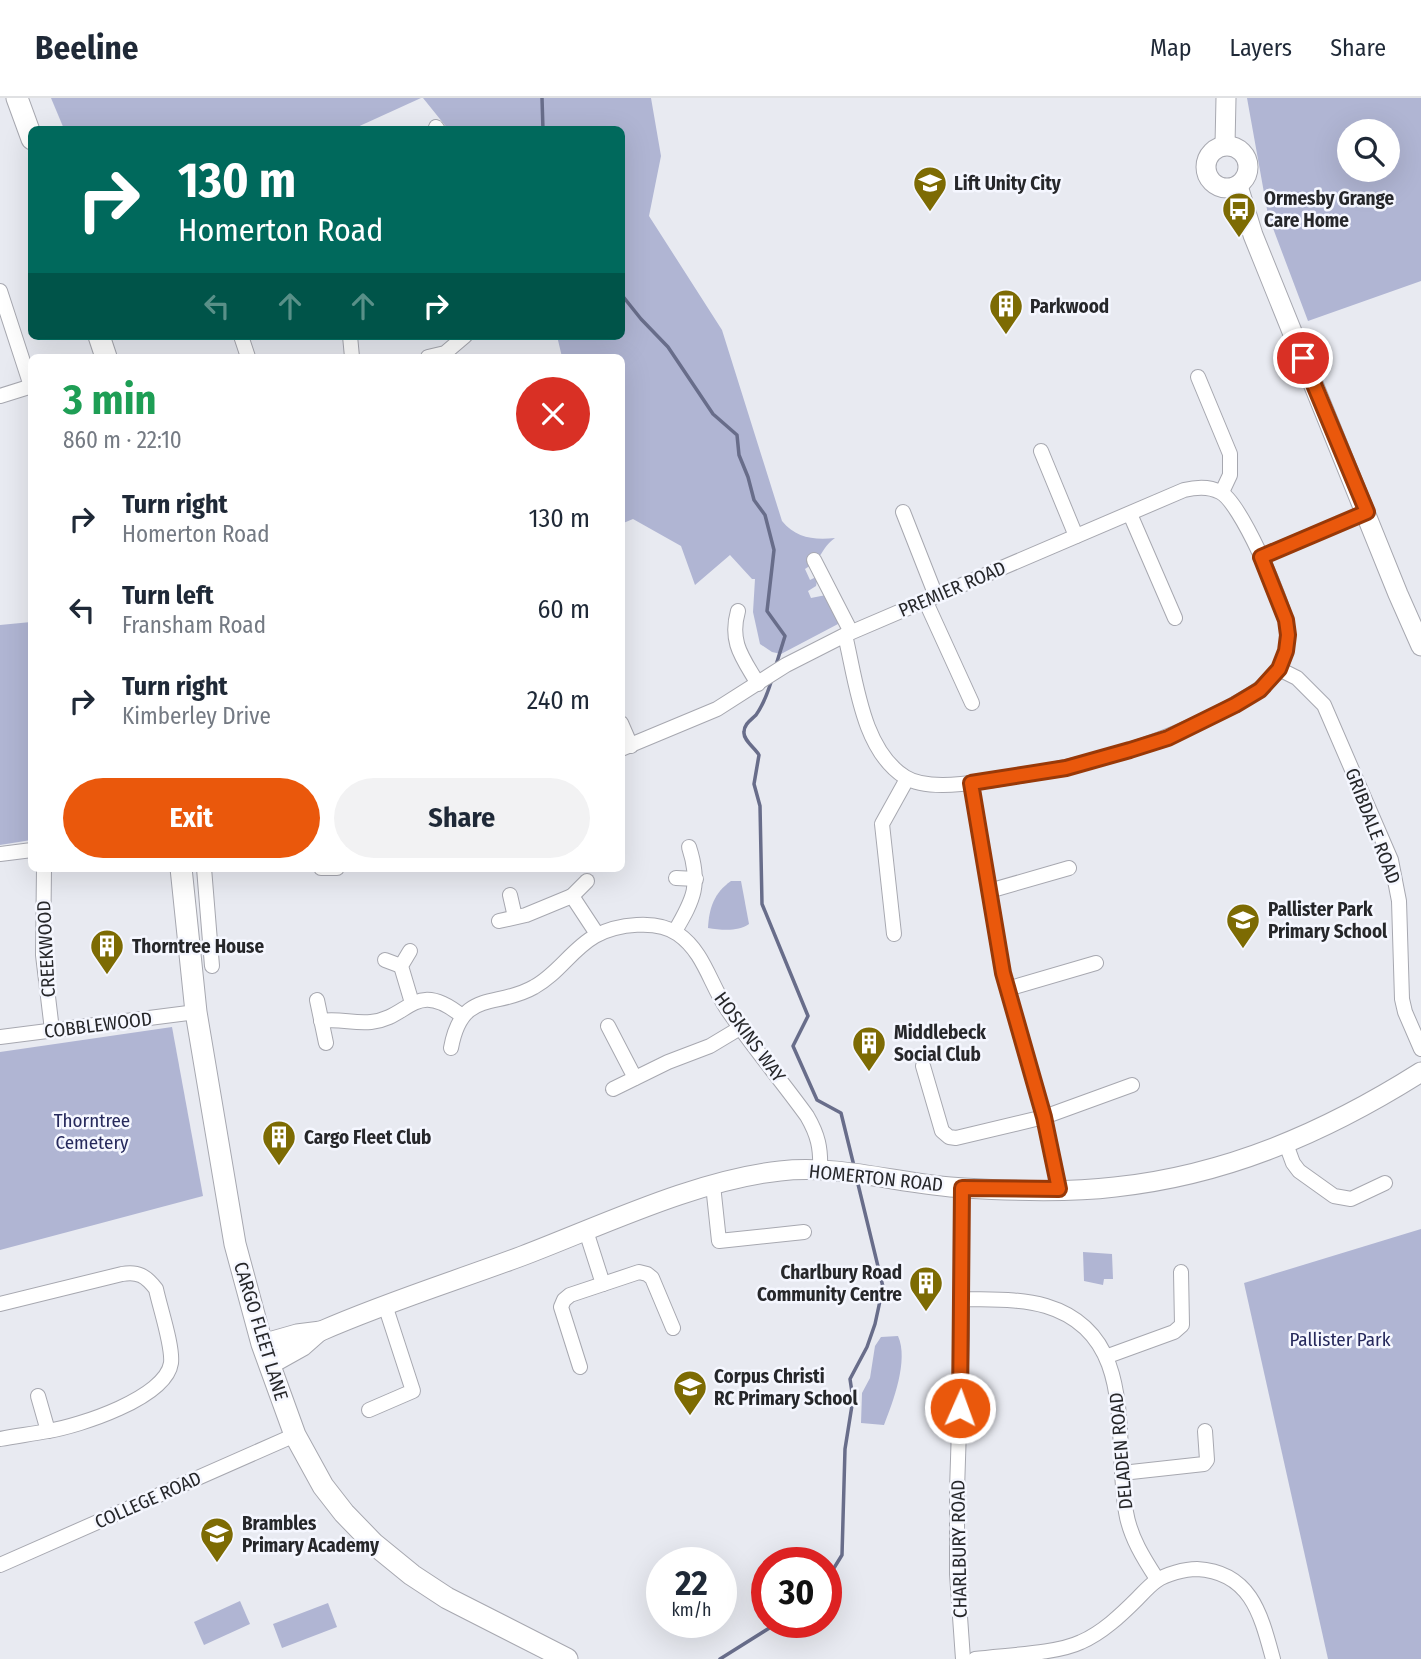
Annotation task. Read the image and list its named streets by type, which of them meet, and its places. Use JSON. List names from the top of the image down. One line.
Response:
{"streets":{"main road":["CARGO FLEET LANE"],"street":["PREMIER ROAD","GRIBDALE ROAD","CREEKWOOD","COBBLEWOOD","HOSKINS WAY","HOMERTON ROAD","DELADEN ROAD","COLLEGE ROAD","CHARLBURY ROAD"]},"crossings":[["CREEKWOOD","COBBLEWOOD"],["COBBLEWOOD","CARGO FLEET LANE"],["HOSKINS WAY","HOMERTON ROAD"],["HOMERTON ROAD","CARGO FLEET LANE"],["HOMERTON ROAD","CHARLBURY ROAD"],["CARGO FLEET LANE","COLLEGE ROAD"],["DELADEN ROAD","CHARLBURY ROAD"]],"parks":["Thorntree Cemetery","Pallister Park"],"places":{"school or university":["Lift Unity City","Pallister Park Primary School","Corpus Christi RC Primary School","Brambles Primary Academy"],"bus stop":["Ormesby Grange Care Home"],"building":["Parkwood","Thorntree House","Middlebeck Social Club","Cargo Fleet Club","Charlbury Road Community Centre"]},"page":{"header":"Beeline","nav":["Map","Layers","Share"],"turn":["130 m","Homerton Road"],"heading":["3 min","860 m · 22:10"],"list":[{"name":"Turn right","note":"Homerton Road","value":"130 m"},{"name":"Turn left","note":"Fransham Road","value":"60 m"},{"name":"Turn right","note":"Kimberley Drive","value":"240 m"}],"buttons":["Exit","Share"],"speed":"22 km/h","limit":"30"}}
